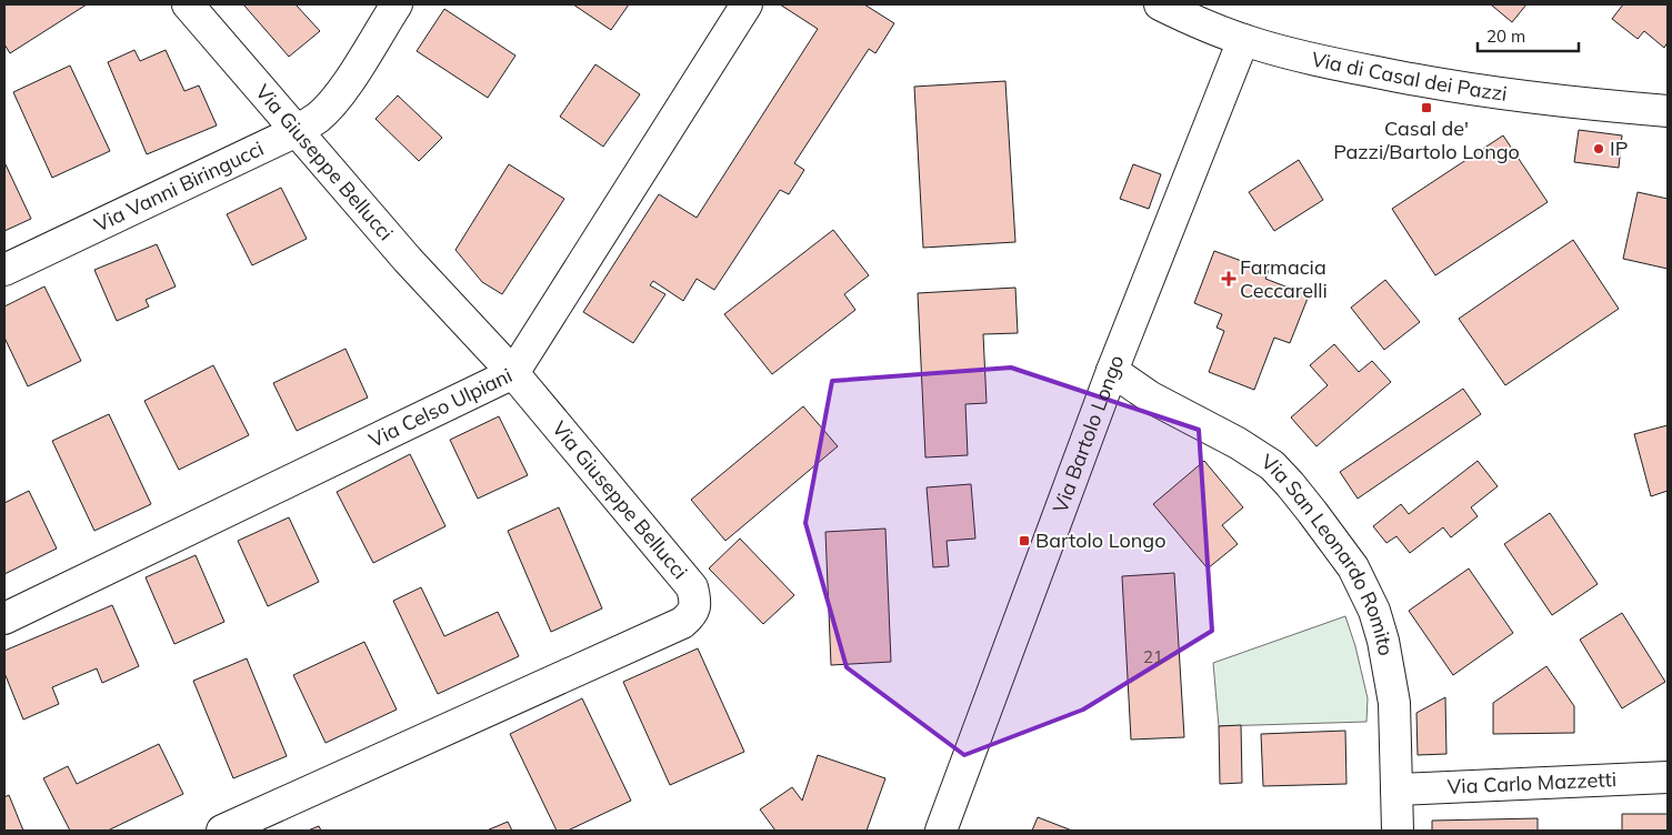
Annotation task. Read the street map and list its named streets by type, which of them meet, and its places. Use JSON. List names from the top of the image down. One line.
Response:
{"streets":{"street":["Via di Casal dei Pazzi","Via Giuseppe Bellucci","Via Vanni Biringucci","Via Celso Ulpiani","Via Bartolo Longo","Via San Leonardo Romito","Via Carlo Mazzetti"]},"crossings":[["Via di Casal dei Pazzi","Via Bartolo Longo"],["Via Giuseppe Bellucci","Via Vanni Biringucci"],["Via Giuseppe Bellucci","Via Celso Ulpiani"],["Via Bartolo Longo","Via San Leonardo Romito"],["Via San Leonardo Romito","Via Carlo Mazzetti"]],"places":{"transit":["Casal de' Pazzi/Bartolo Longo","Bartolo Longo"],"other":["IP"],"health":["Farmacia Ceccarelli"]},"house_numbers":["21"],"scale_bar":"20 m"}
